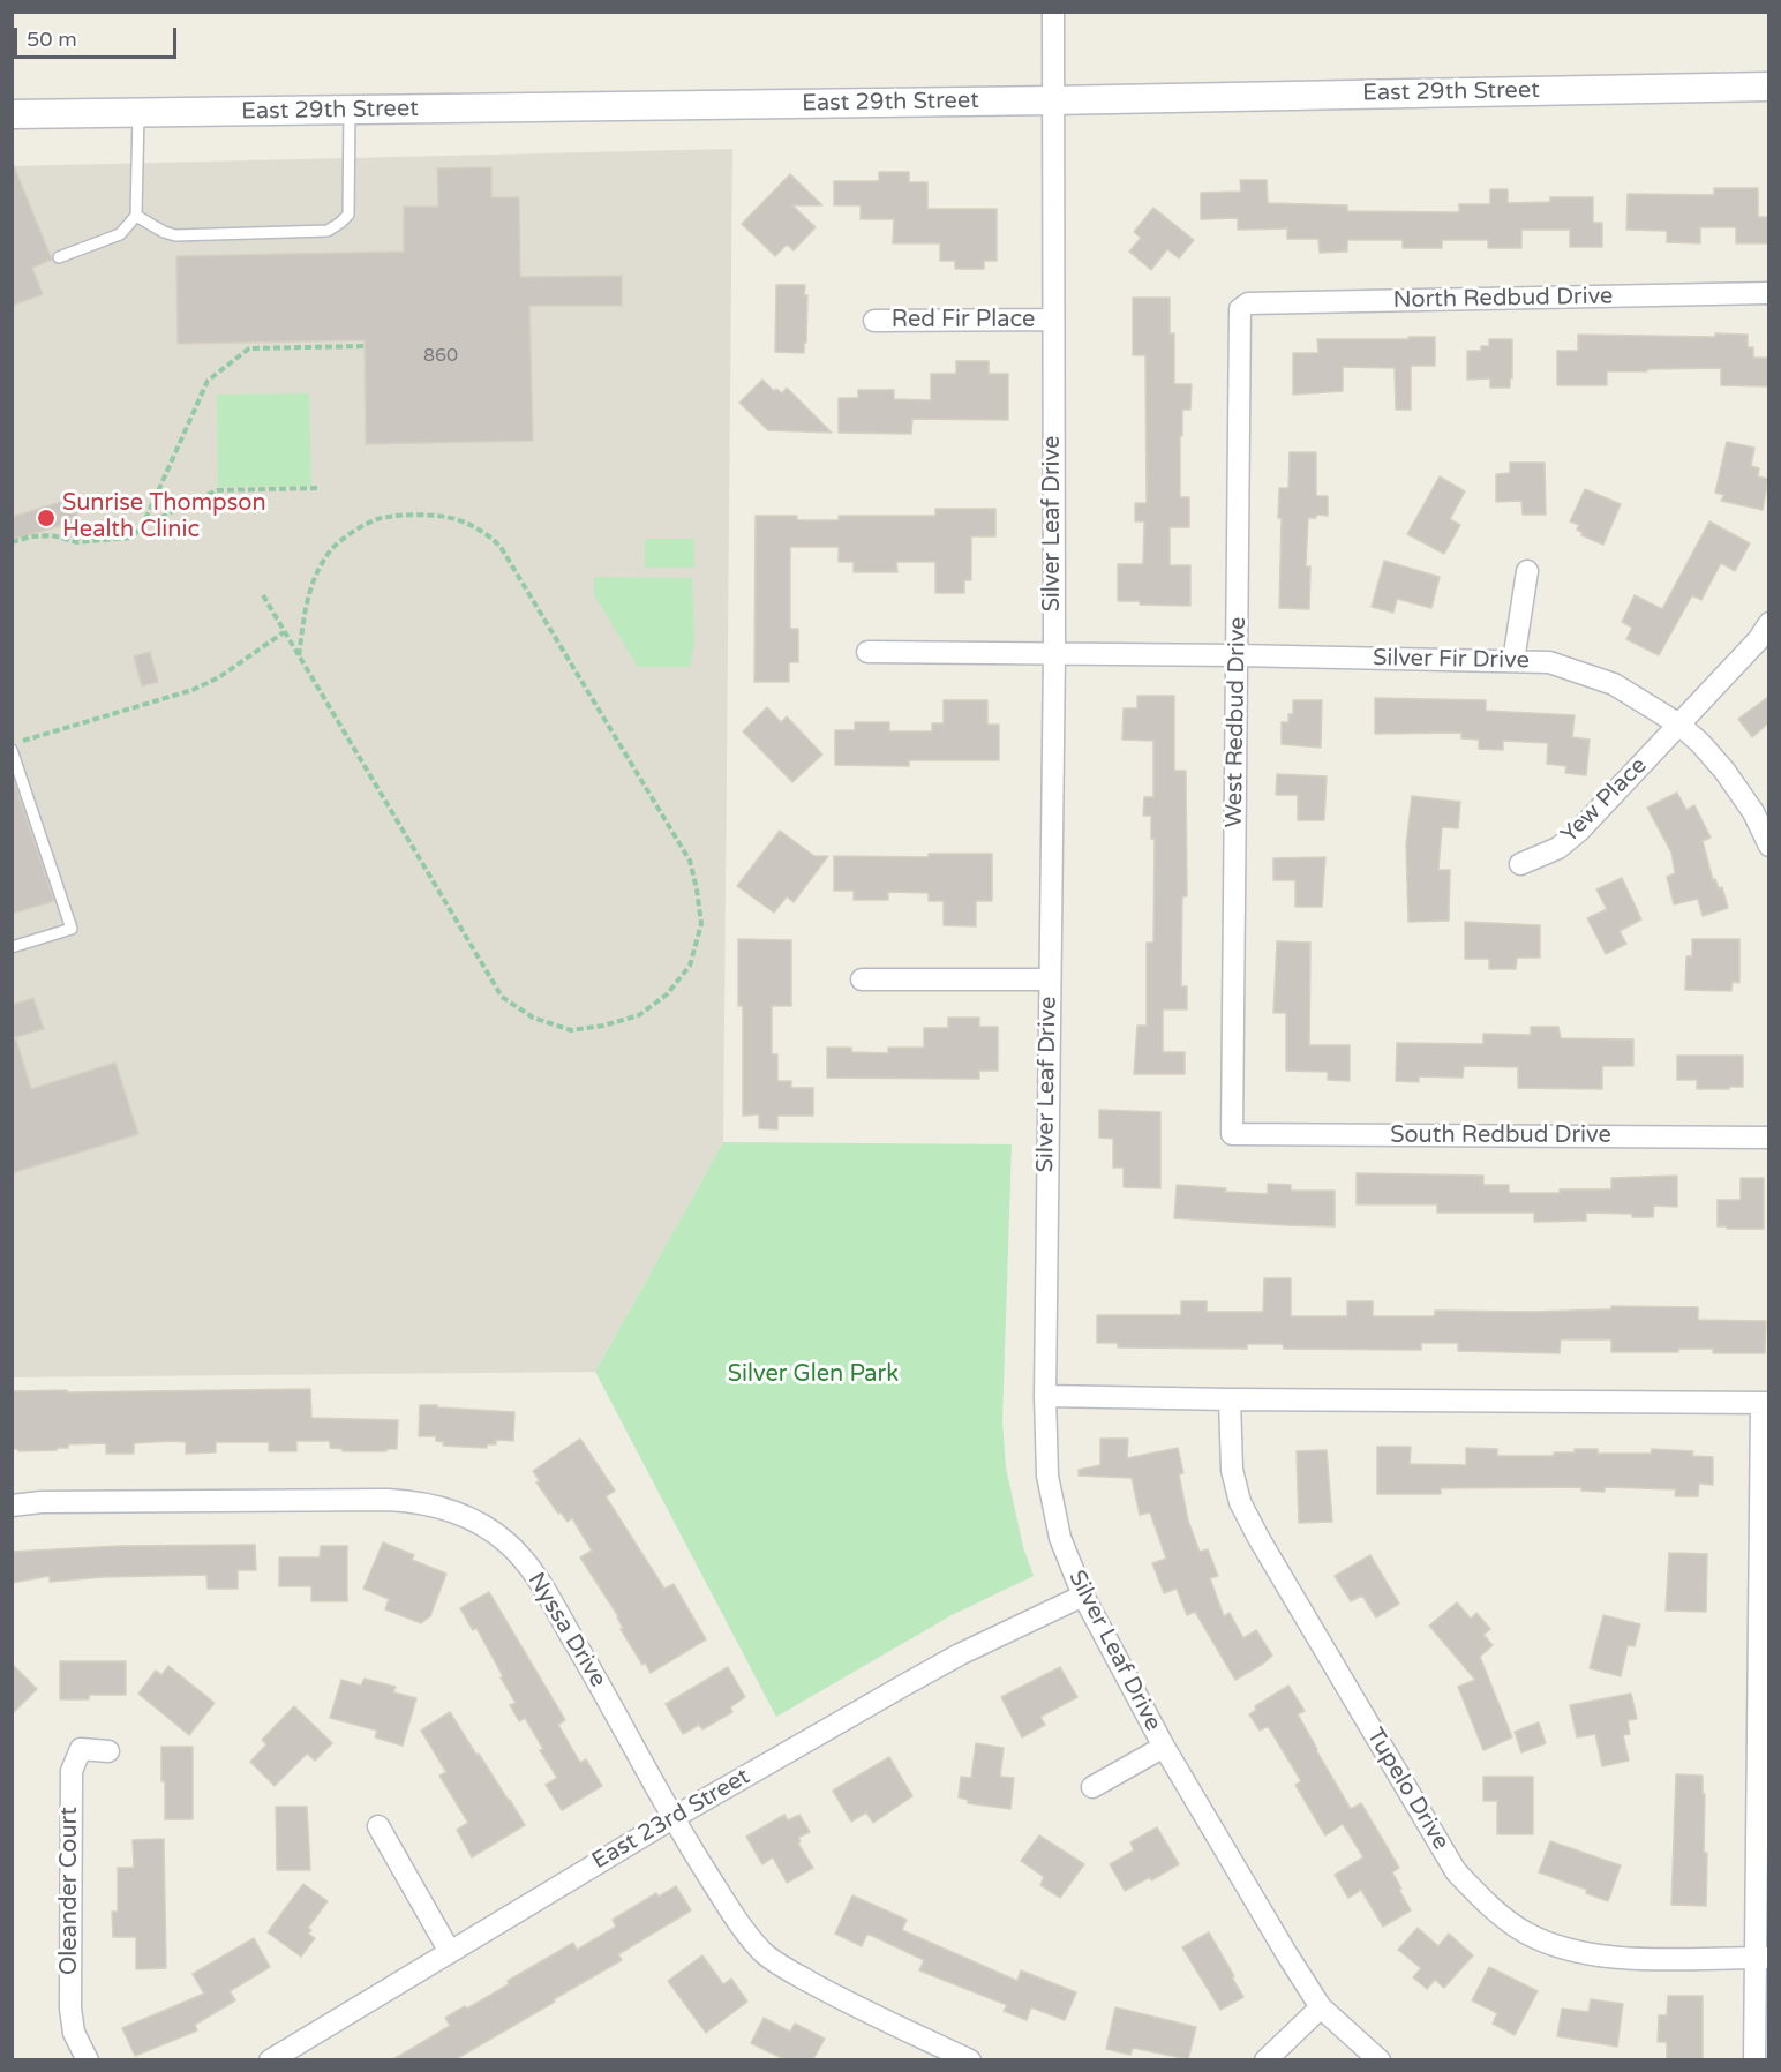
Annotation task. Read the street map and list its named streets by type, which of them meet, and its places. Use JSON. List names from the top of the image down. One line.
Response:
{"streets":{"main road":["East 29th Street"],"street":["North Redbud Drive","Red Fir Place","Silver Leaf Drive","Silver Fir Drive","West Redbud Drive","Yew Place","South Redbud Drive","Nyssa Drive","Tupelo Drive","East 23rd Street","Oleander Court"]},"crossings":[["East 29th Street","Silver Leaf Drive"],["North Redbud Drive","West Redbud Drive"],["Red Fir Place","Silver Leaf Drive"],["Silver Leaf Drive","Silver Fir Drive"],["Silver Leaf Drive","East 23rd Street"],["Silver Fir Drive","West Redbud Drive"],["Silver Fir Drive","Yew Place"],["West Redbud Drive","South Redbud Drive"],["Nyssa Drive","East 23rd Street"]],"parks":["Silver Glen Park"],"places":["Sunrise Thompson Health Clinic"],"house_numbers":["860"],"scale_bar":"50 m"}
